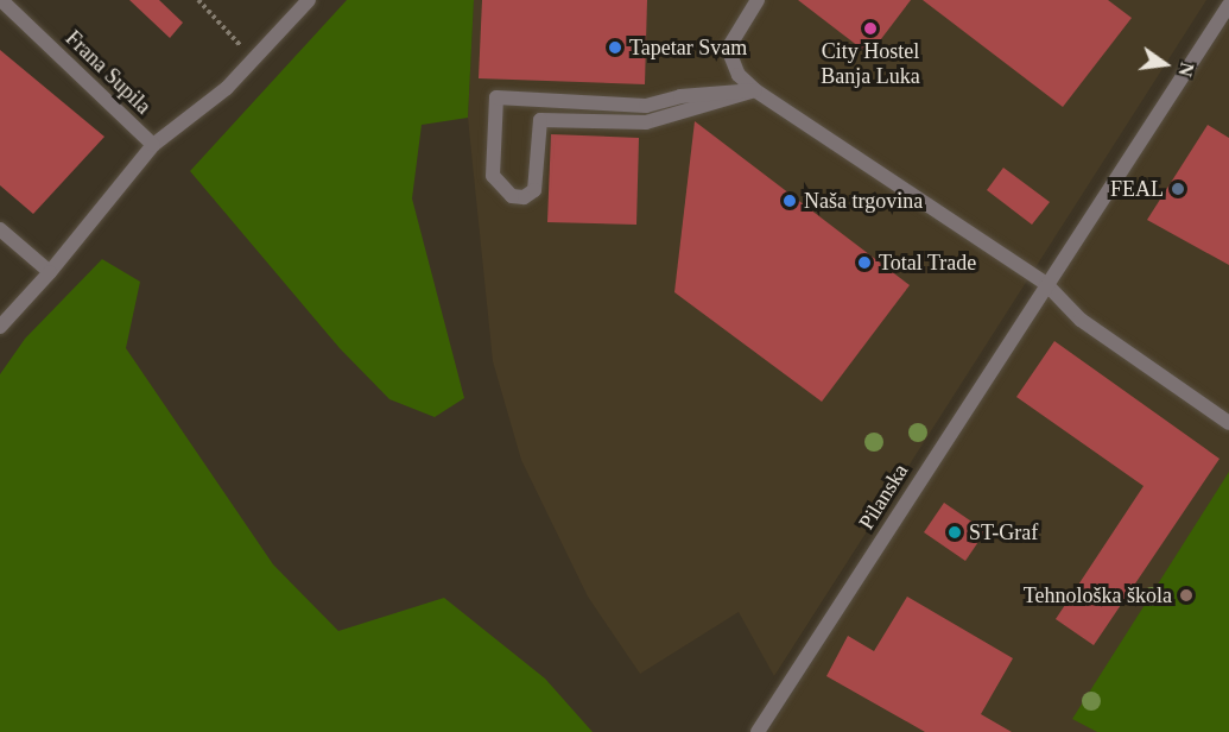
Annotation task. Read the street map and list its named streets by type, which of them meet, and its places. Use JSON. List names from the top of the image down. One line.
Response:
{"streets":{"street":["Frana Supila","Pilanska"]},"places":["City Hostel Banja Luka","Tapetar Svam","FEAL","Naša trgovina","Total Trade","ST-Graf","Tehnološka škola"],"north":"right"}
